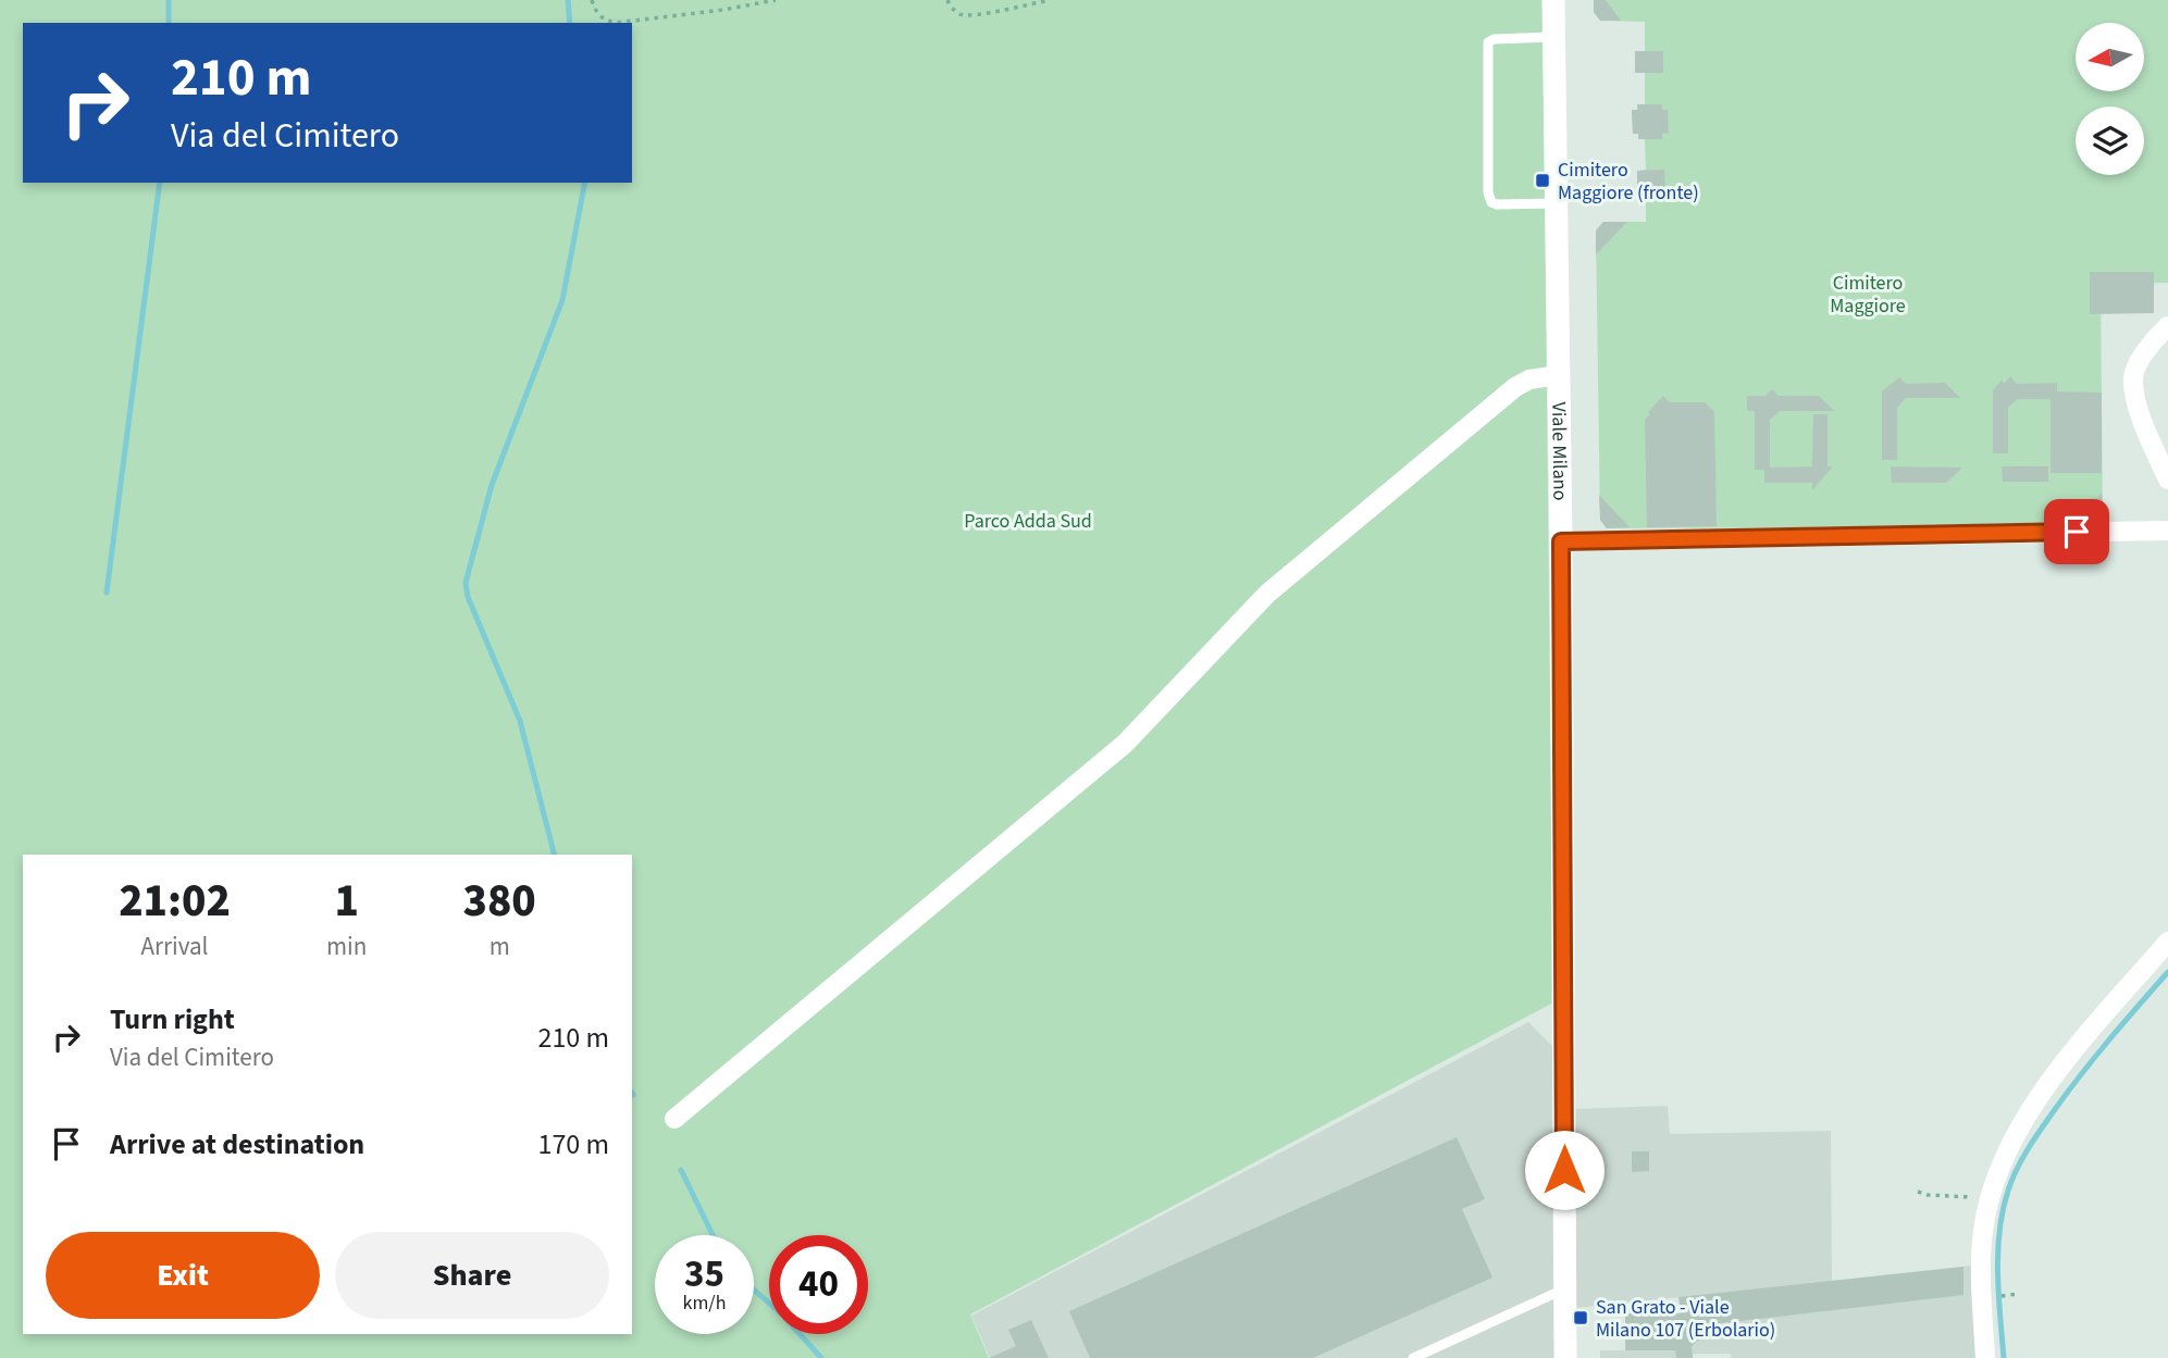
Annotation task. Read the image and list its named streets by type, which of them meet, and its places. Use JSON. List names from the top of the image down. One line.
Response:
{"streets":{"street":["Viale Milano"]},"parks":["Cimitero Maggiore","Parco Adda Sud"],"places":{"transit":["Cimitero Maggiore (fronte)","San Grato - Viale Milano 107 (Erbolario)"]},"north":"left","page":{"turn":["210 m","Via del Cimitero"],"eta":["21:02","Arrival","1","min","380","m"],"list":[{"name":"Turn right","note":"Via del Cimitero","value":"210 m"},{"name":"Arrive at destination","value":"170 m"}],"buttons":["Exit","Share"],"speed":"35 km/h","limit":"40"}}
